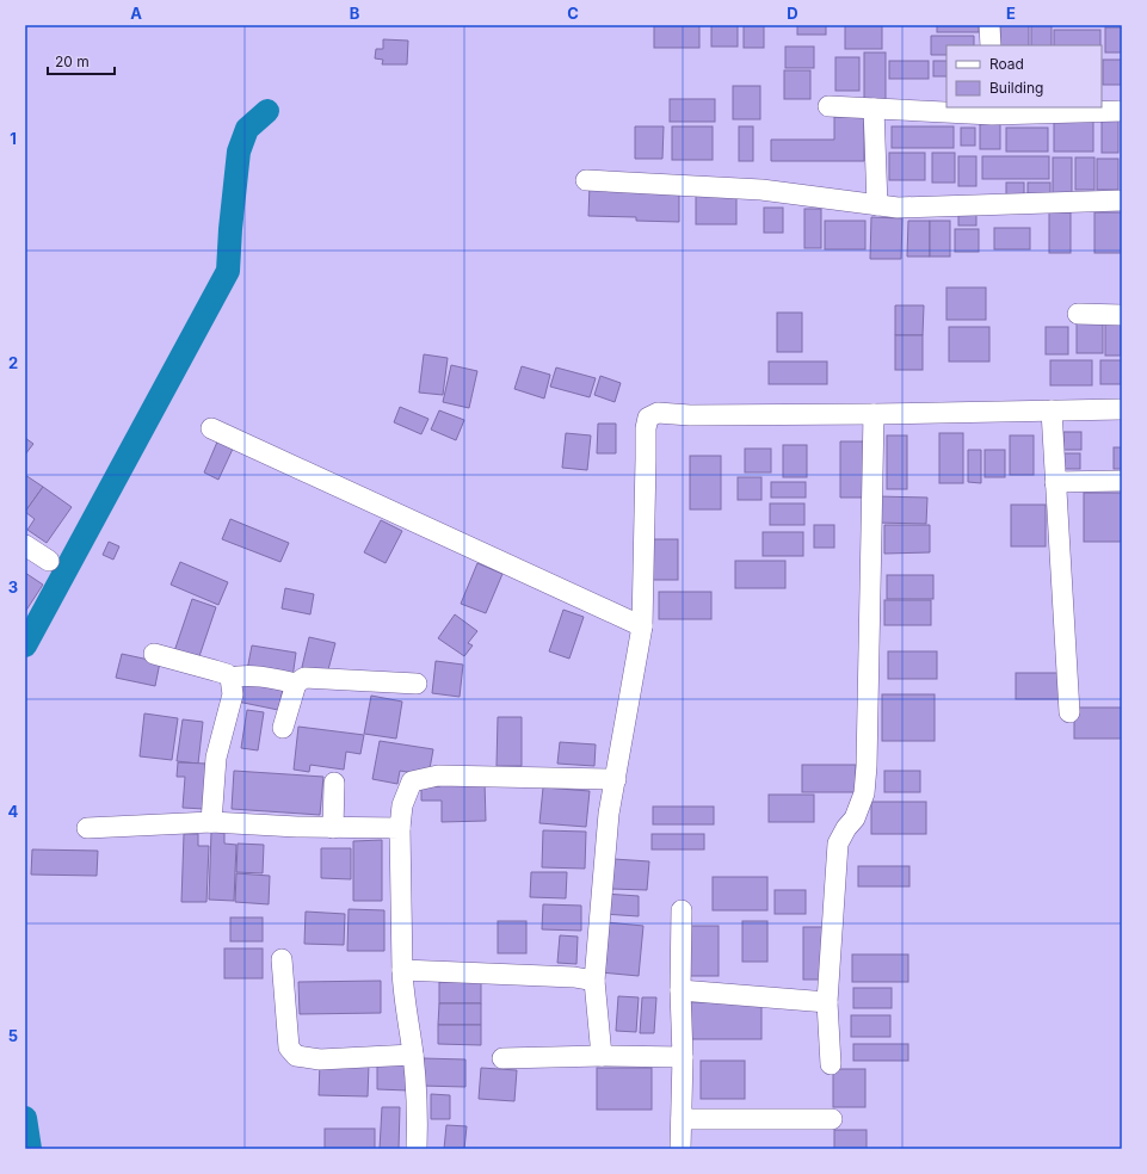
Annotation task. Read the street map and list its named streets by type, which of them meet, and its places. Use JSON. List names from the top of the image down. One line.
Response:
{"legend":["Road","Building"],"scale_bar":"20 m","grid":{"columns":["A","B","C","D","E"],"rows":["1","2","3","4","5"]}}
